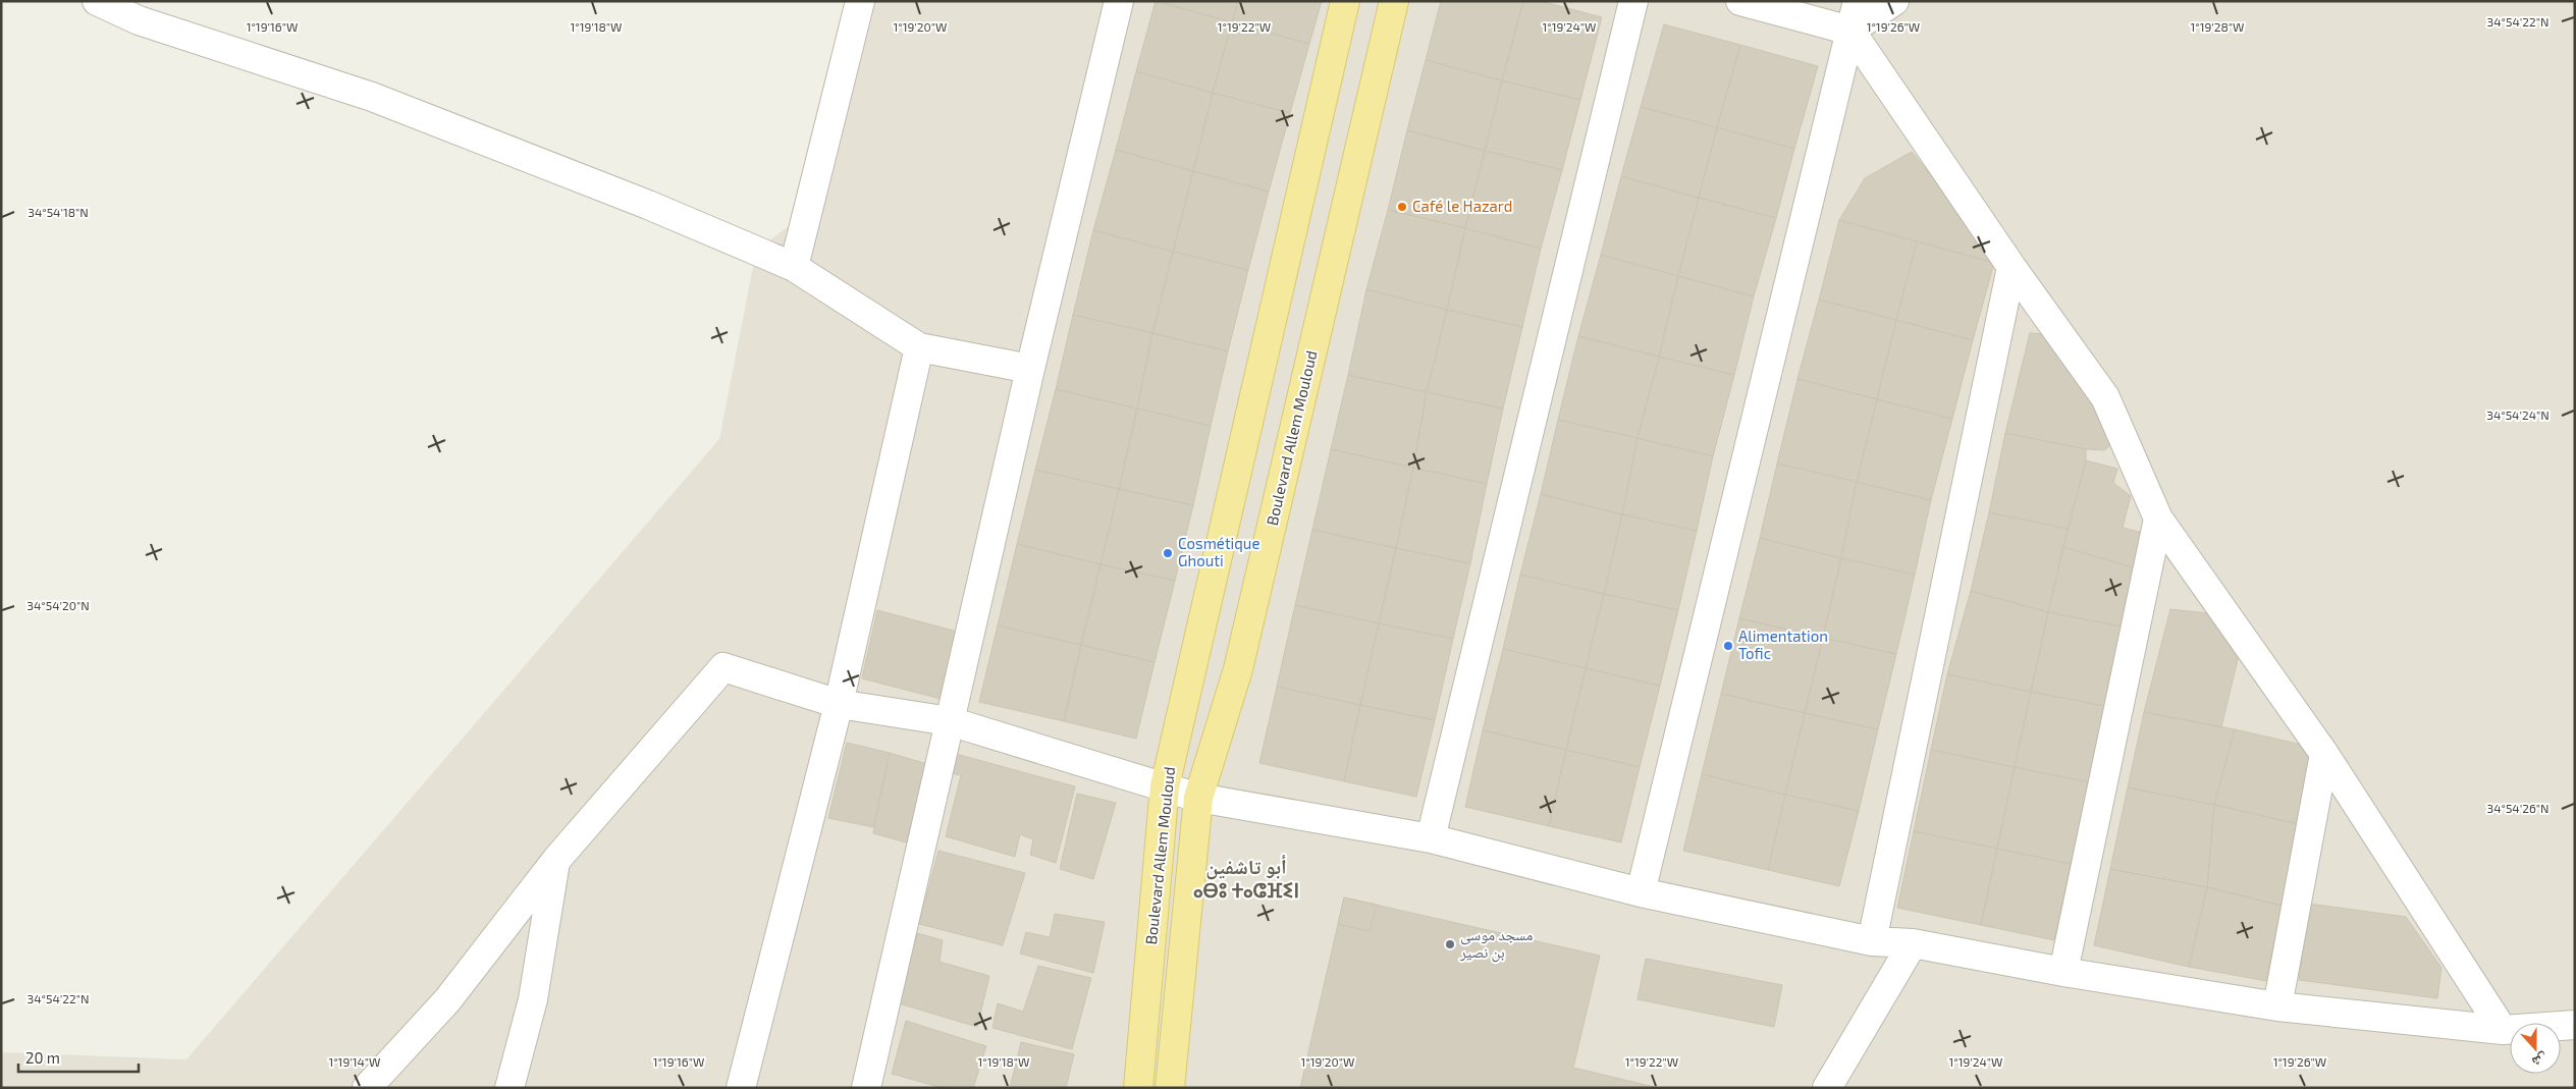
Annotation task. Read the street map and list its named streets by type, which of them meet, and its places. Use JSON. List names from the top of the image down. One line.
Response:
{"streets":{"main road":["Boulevard Allem Mouloud"]},"districts":["أبو تاشفين ⴰⴱⵓ ⵜⴰⵛⴼⵉⵏ"],"places":["Café le Hazard","Cosmétique Ghouti","Alimentation Tofic","مسجد موسى بن نصير"],"scale_bar":"20 m","north":"bottom","coordinates":["34°54'22\"N","1°19'16\"W","1°19'18\"W","1°19'20\"W","1°19'22\"W","1°19'24\"W","1°19'26\"W","1°19'28\"W","34°54'18\"N","34°54'24\"N","34°54'20\"N","34°54'26\"N","1°19'14\"W"]}
